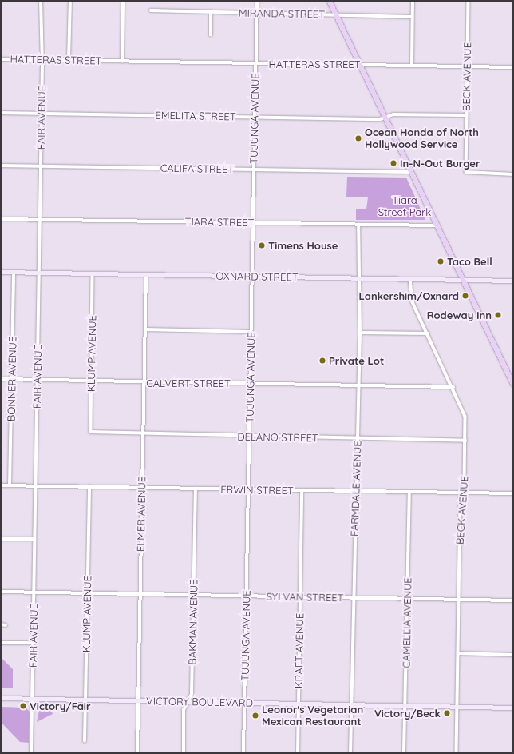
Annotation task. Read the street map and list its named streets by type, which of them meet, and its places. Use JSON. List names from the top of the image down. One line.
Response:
{"streets":{"main road":["OXNARD STREET","VICTORY BOULEVARD"],"street":["MIRANDA STREET","HATTERAS STREET","BECK AVENUE","EMELITA STREET","FAIR AVENUE","TUJUNGA AVENUE","CALIFA STREET","TIARA STREET","KLUMP AVENUE","BONNER AVENUE","CALVERT STREET","DELANO STREET","FARMDALE AVENUE","ERWIN STREET","ELMER AVENUE","SYLVAN STREET","BAKMAN AVENUE","CAMELLIA AVENUE","KRAFT AVENUE"]},"crossings":[["MIRANDA STREET","TUJUNGA AVENUE"],["HATTERAS STREET","BECK AVENUE"],["HATTERAS STREET","FAIR AVENUE"],["HATTERAS STREET","TUJUNGA AVENUE"],["BECK AVENUE","EMELITA STREET"],["BECK AVENUE","OXNARD STREET"],["BECK AVENUE","CALVERT STREET"],["BECK AVENUE","DELANO STREET"],["BECK AVENUE","ERWIN STREET"],["BECK AVENUE","SYLVAN STREET"],["BECK AVENUE","VICTORY BOULEVARD"],["EMELITA STREET","FAIR AVENUE"],["EMELITA STREET","TUJUNGA AVENUE"],["FAIR AVENUE","CALIFA STREET"],["FAIR AVENUE","TIARA STREET"],["FAIR AVENUE","OXNARD STREET"],["FAIR AVENUE","CALVERT STREET"],["FAIR AVENUE","ERWIN STREET"],["FAIR AVENUE","SYLVAN STREET"],["FAIR AVENUE","VICTORY BOULEVARD"],["TUJUNGA AVENUE","CALIFA STREET"],["TUJUNGA AVENUE","TIARA STREET"],["TUJUNGA AVENUE","OXNARD STREET"],["TUJUNGA AVENUE","CALVERT STREET"],["TUJUNGA AVENUE","DELANO STREET"],["TUJUNGA AVENUE","ERWIN STREET"],["TUJUNGA AVENUE","SYLVAN STREET"],["TUJUNGA AVENUE","VICTORY BOULEVARD"],["TIARA STREET","FARMDALE AVENUE"],["OXNARD STREET","KLUMP AVENUE"],["OXNARD STREET","BONNER AVENUE"],["OXNARD STREET","FARMDALE AVENUE"],["OXNARD STREET","ELMER AVENUE"],["KLUMP AVENUE","CALVERT STREET"],["KLUMP AVENUE","DELANO STREET"],["KLUMP AVENUE","ERWIN STREET"],["KLUMP AVENUE","SYLVAN STREET"],["KLUMP AVENUE","VICTORY BOULEVARD"],["BONNER AVENUE","CALVERT STREET"],["BONNER AVENUE","ERWIN STREET"],["CALVERT STREET","FARMDALE AVENUE"],["CALVERT STREET","ELMER AVENUE"],["DELANO STREET","FARMDALE AVENUE"],["DELANO STREET","ELMER AVENUE"],["FARMDALE AVENUE","ERWIN STREET"],["FARMDALE AVENUE","SYLVAN STREET"],["FARMDALE AVENUE","VICTORY BOULEVARD"],["ERWIN STREET","ELMER AVENUE"],["ERWIN STREET","BAKMAN AVENUE"],["ERWIN STREET","CAMELLIA AVENUE"],["ERWIN STREET","KRAFT AVENUE"],["ELMER AVENUE","SYLVAN STREET"],["ELMER AVENUE","VICTORY BOULEVARD"],["SYLVAN STREET","BAKMAN AVENUE"],["SYLVAN STREET","CAMELLIA AVENUE"],["SYLVAN STREET","KRAFT AVENUE"],["BAKMAN AVENUE","VICTORY BOULEVARD"],["CAMELLIA AVENUE","VICTORY BOULEVARD"],["KRAFT AVENUE","VICTORY BOULEVARD"]],"parks":["Tiara Street Park"],"places":["Ocean Honda of North Hollywood Service","In-N-Out Burger","Timens House","Taco Bell","Lankershim/Oxnard","Rodeway Inn","Private Lot","Victory/Fair","Victory/Beck","Leonor's Vegetarian Mexican Restaurant"]}
